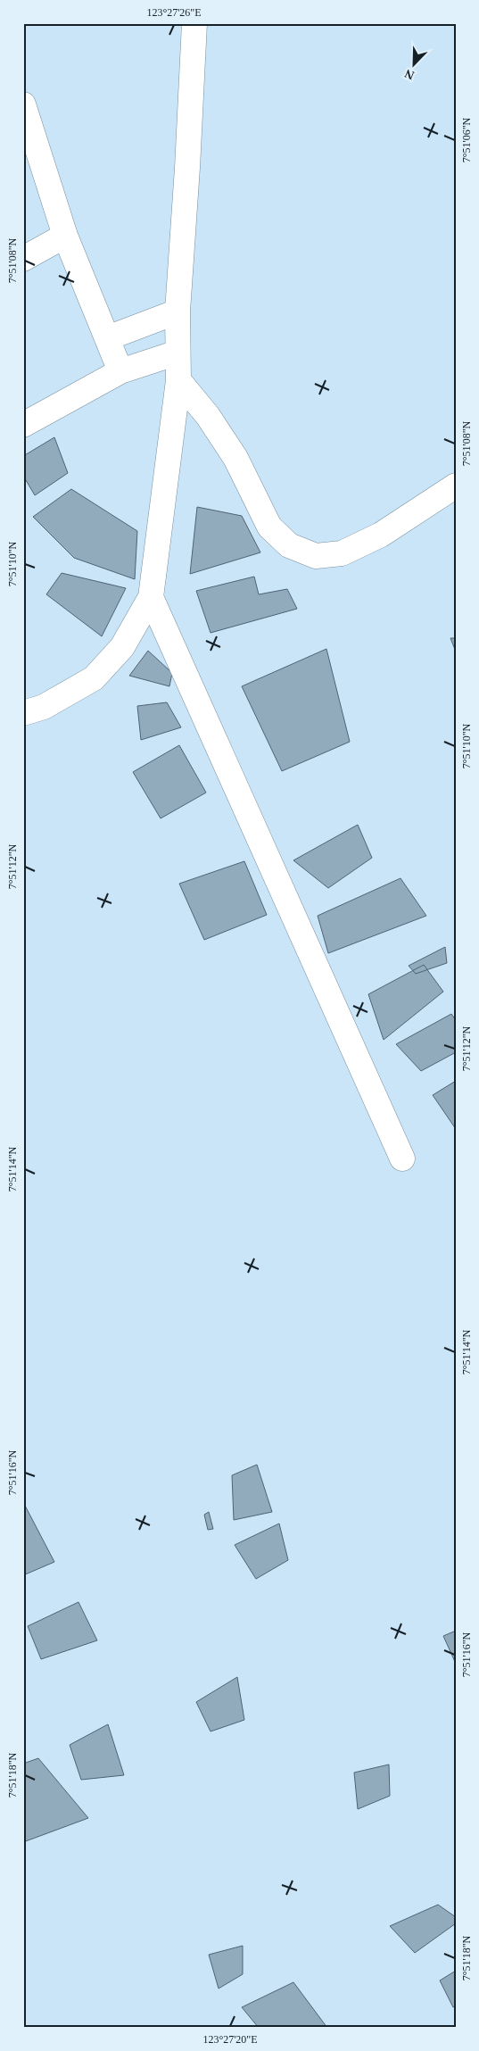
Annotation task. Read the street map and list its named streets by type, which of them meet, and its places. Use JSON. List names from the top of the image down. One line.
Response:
{"north":"bottom left","coordinates":["123°27'26\"E","7°51'06\"N","7°51'08\"N","7°51'10\"N","7°51'12\"N","7°51'14\"N","7°51'16\"N","7°51'18\"N","123°27'20\"E"]}
